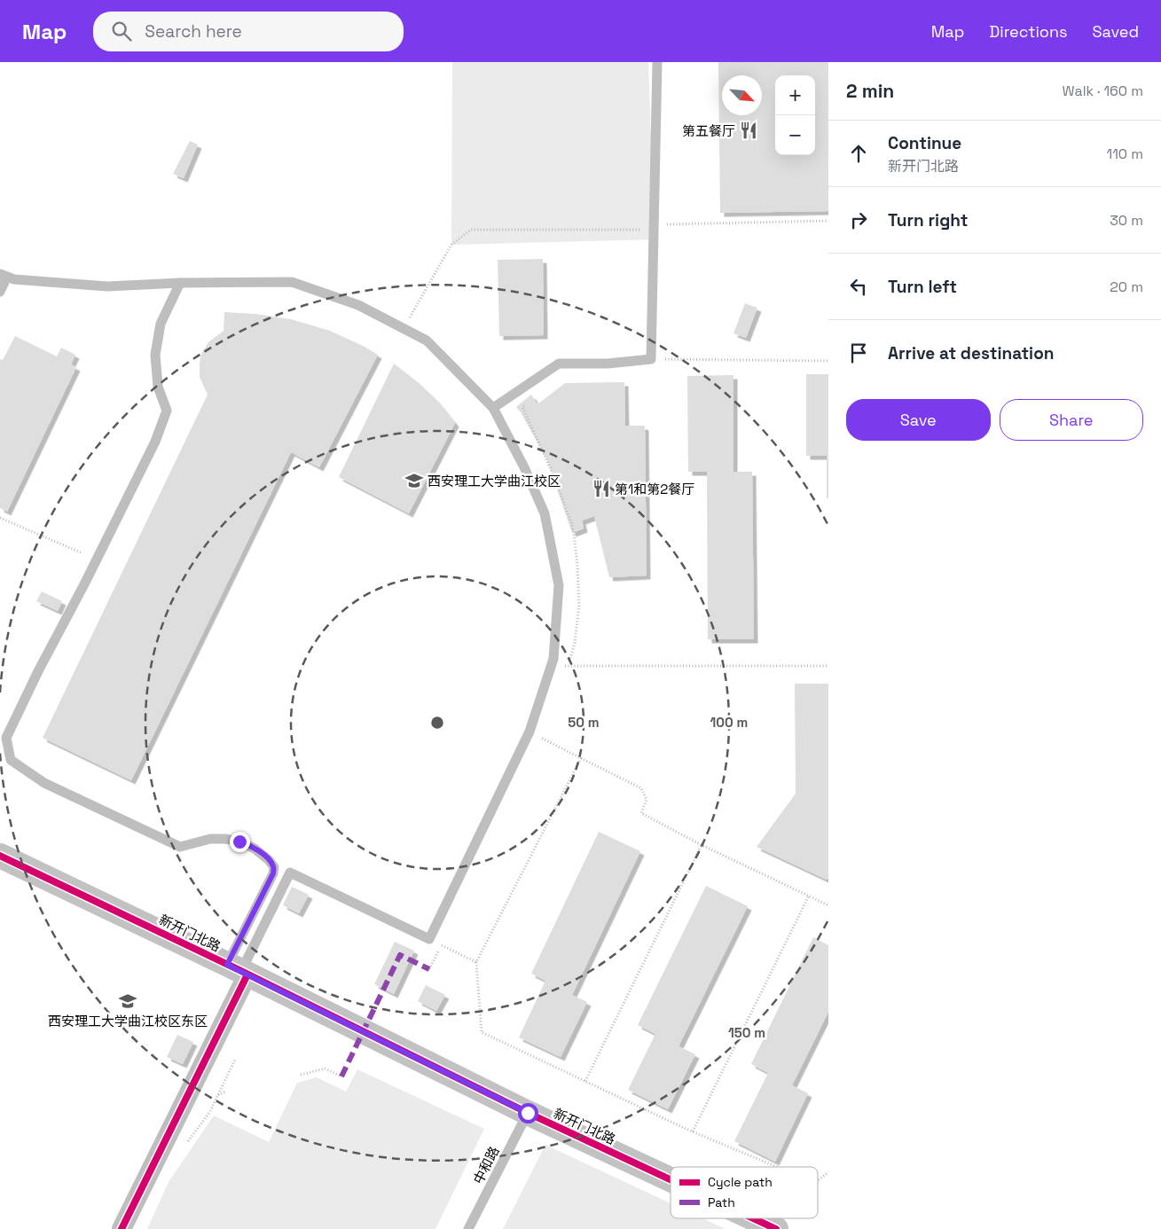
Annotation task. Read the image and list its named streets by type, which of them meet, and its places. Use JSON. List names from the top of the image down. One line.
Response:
{"streets":{"street":["新开门北路"],"lane":["中和路"]},"crossings":[["新开门北路","中和路"]],"places":{"restaurant":["第五餐厅","第1和第2餐厅"],"school or university":["西安理工大学曲江校区","西安理工大学曲江校区东区"]},"legend":["Cycle path","Path"],"north":"bottom right","page":{"header":"Map","search":"Search here","nav":["Map","Directions","Saved"],"heading":["2 min","Walk · 160 m"],"map_buttons":["+","−"],"list":[["Continue","新开门北路","110 m"],["Turn right","30 m"],["Turn left","20 m"],"Arrive at destination"],"buttons":["Save","Share"]},"rings":["50 m","100 m","150 m"]}
